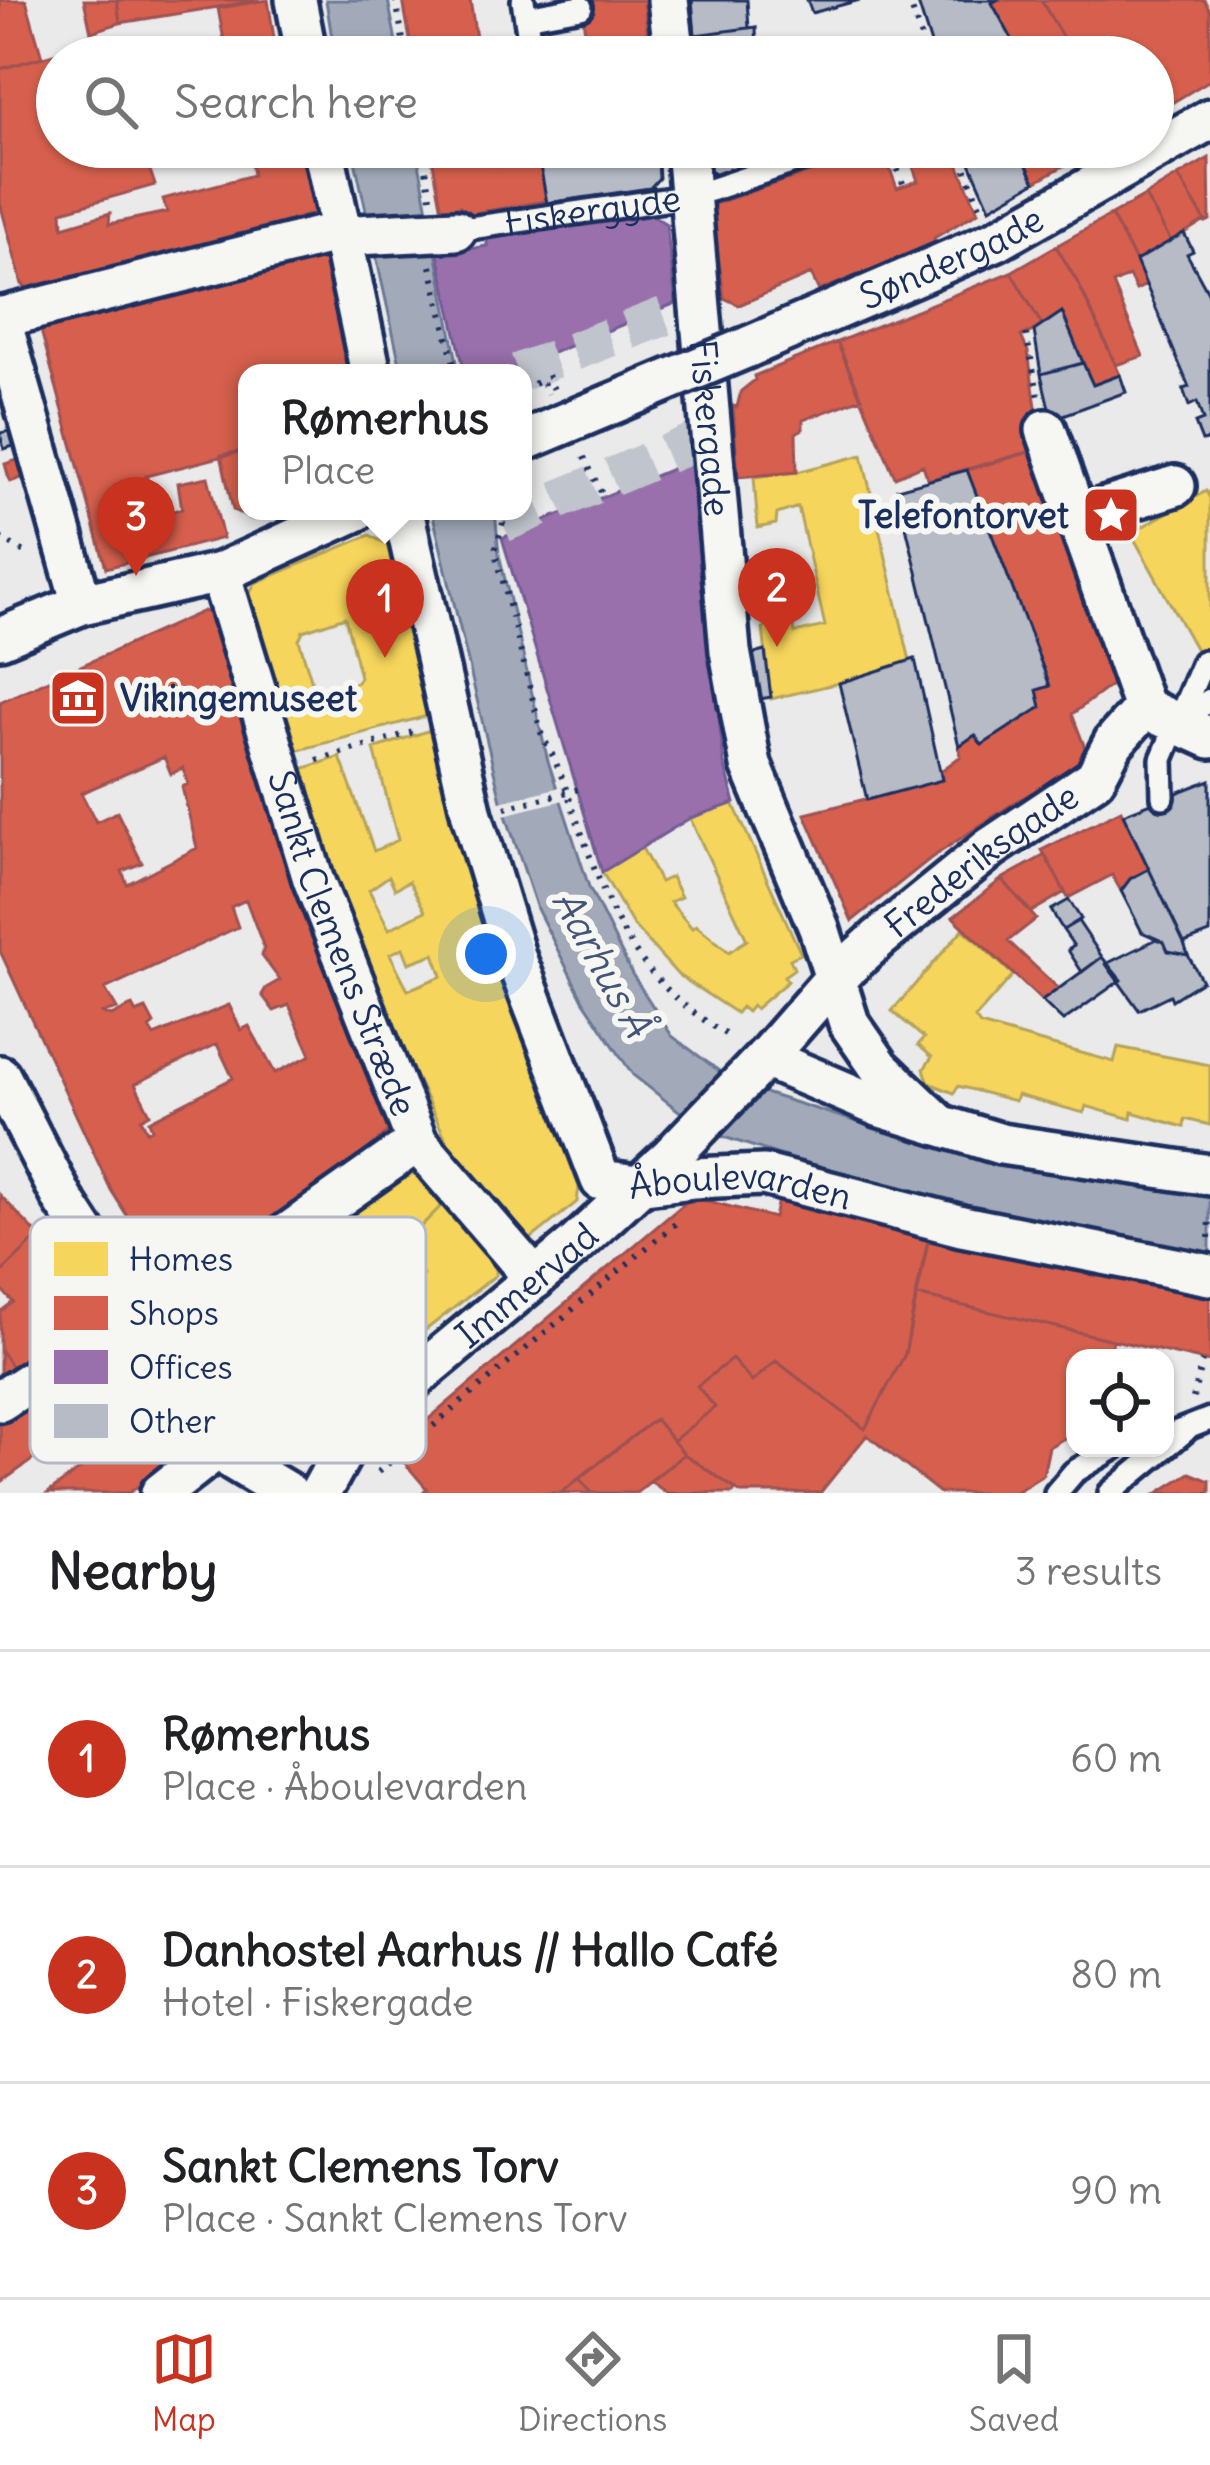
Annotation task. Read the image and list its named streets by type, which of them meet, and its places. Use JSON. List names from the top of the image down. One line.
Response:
{"streets":{"street":["Fiskergyde","Søndergade","Fiskergade","Frederiksgade","Sankt Clemens Stræde","Åboulevarden","Immervad"]},"crossings":[["Fiskergyde","Fiskergade"],["Fiskergade","Frederiksgade"],["Frederiksgade","Immervad"],["Sankt Clemens Stræde","Immervad"],["Åboulevarden","Immervad"]],"water":["Aarhus Å"],"places":{"place":["Telefontorvet"],"museum":["Vikingemuseet"]},"legend":["Homes","Shops","Offices","Other"],"page":{"search":"Search here","popup":["Rømerhus","Place"],"pins":["3","2","1"],"heading":["Nearby","3 results"],"list":[{"mark":"1","name":"Rømerhus","note":"Place · Åboulevarden","value":"60 m"},{"mark":"2","name":"Danhostel Aarhus // Hallo Café","note":"Hotel · Fiskergade","value":"80 m"},{"mark":"3","name":"Sankt Clemens Torv","note":"Place · Sankt Clemens Torv","value":"90 m"}],"nav":["Map","Directions","Saved"]}}
